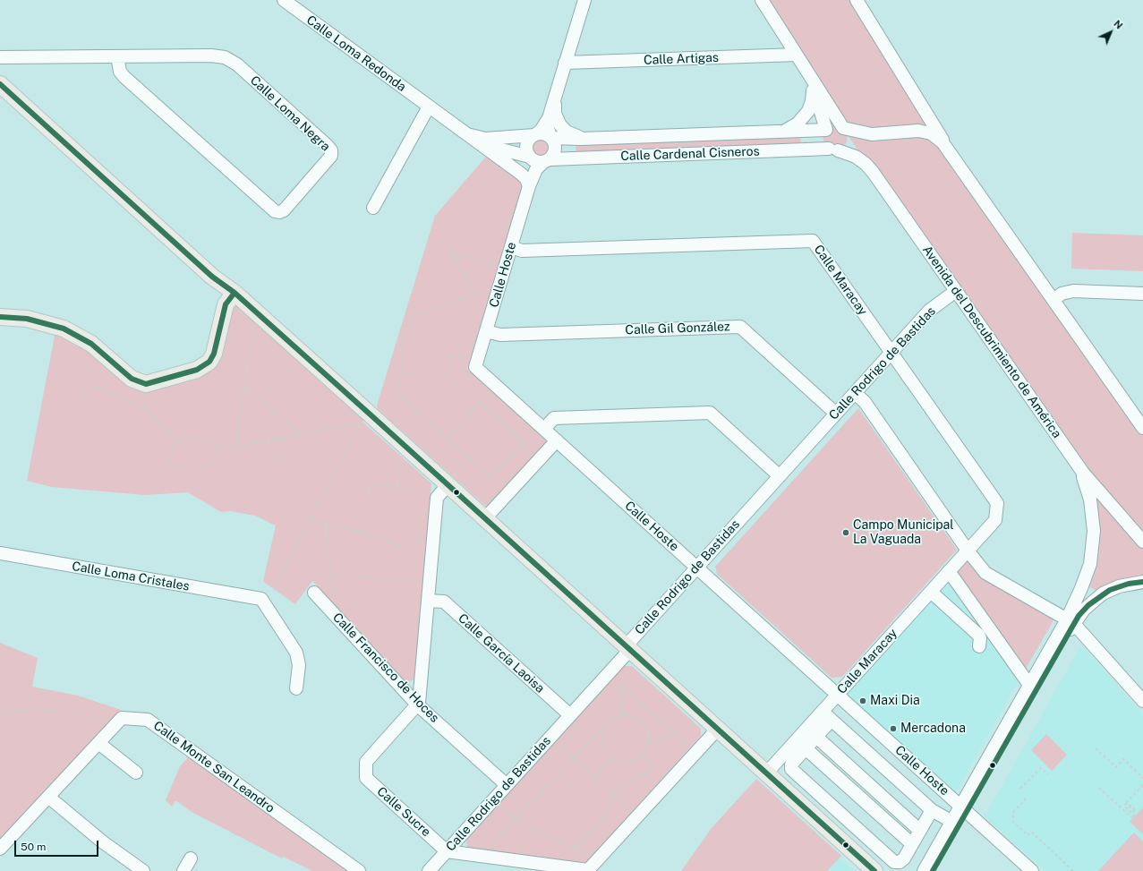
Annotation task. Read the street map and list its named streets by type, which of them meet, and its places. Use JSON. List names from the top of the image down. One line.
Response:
{"streets":{"street":["Calle Loma Redonda","Calle Artigas","Calle Loma Negra","Calle Cardenal Cisneros","Calle Hoste","Calle Maracay","Calle Gil González","Avenida del Descubrimiento de América","Calle Rodrigo de Bastidas","Calle Loma Cristales","Calle García Laoisa","Calle Francisco de Hoces","Calle Monte San Leandro","Calle Sucre"]},"crossings":[["Calle Cardenal Cisneros","Calle Hoste"],["Calle Cardenal Cisneros","Avenida del Descubrimiento de América"],["Calle Hoste","Calle Maracay"],["Calle Hoste","Calle Gil González"],["Calle Hoste","Calle Rodrigo de Bastidas"],["Calle Maracay","Calle Rodrigo de Bastidas"],["Calle Gil González","Calle Rodrigo de Bastidas"],["Avenida del Descubrimiento de América","Calle Rodrigo de Bastidas"],["Calle Rodrigo de Bastidas","Calle García Laoisa"],["Calle Rodrigo de Bastidas","Calle Francisco de Hoces"],["Calle Rodrigo de Bastidas","Calle Sucre"],["Calle Francisco de Hoces","Calle Sucre"]],"places":["Campo Municipal La Vaguada","Maxi Dia","Mercadona"],"scale_bar":"50 m","north":"top right"}
